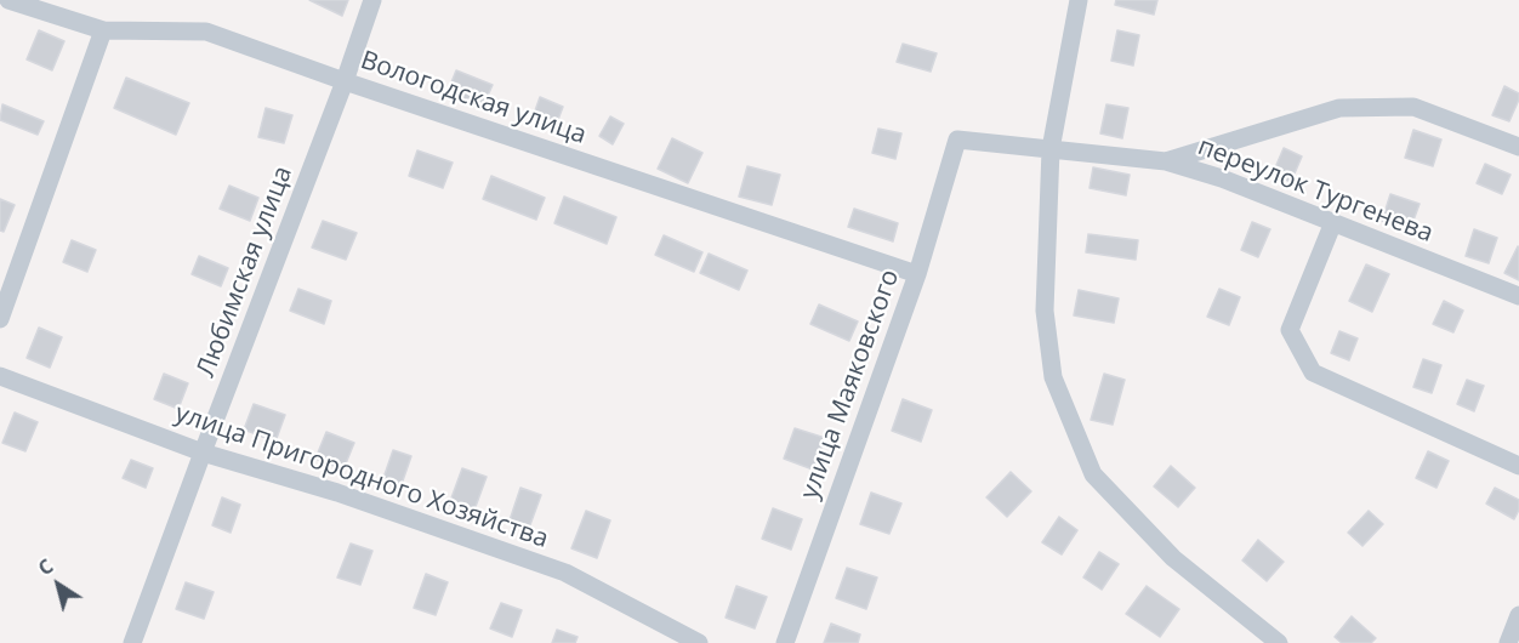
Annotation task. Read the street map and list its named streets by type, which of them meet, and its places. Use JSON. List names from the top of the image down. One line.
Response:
{"streets":{"street":["Вологодская улица","переулок Тургенева","Любимская улица","улица Маяковского","улица Пригородного Хозяйства"]},"crossings":[["Вологодская улица","Любимская улица"],["Вологодская улица","улица Маяковского"],["переулок Тургенева","улица Маяковского"],["Любимская улица","улица Пригородного Хозяйства"]],"north":"top left"}
